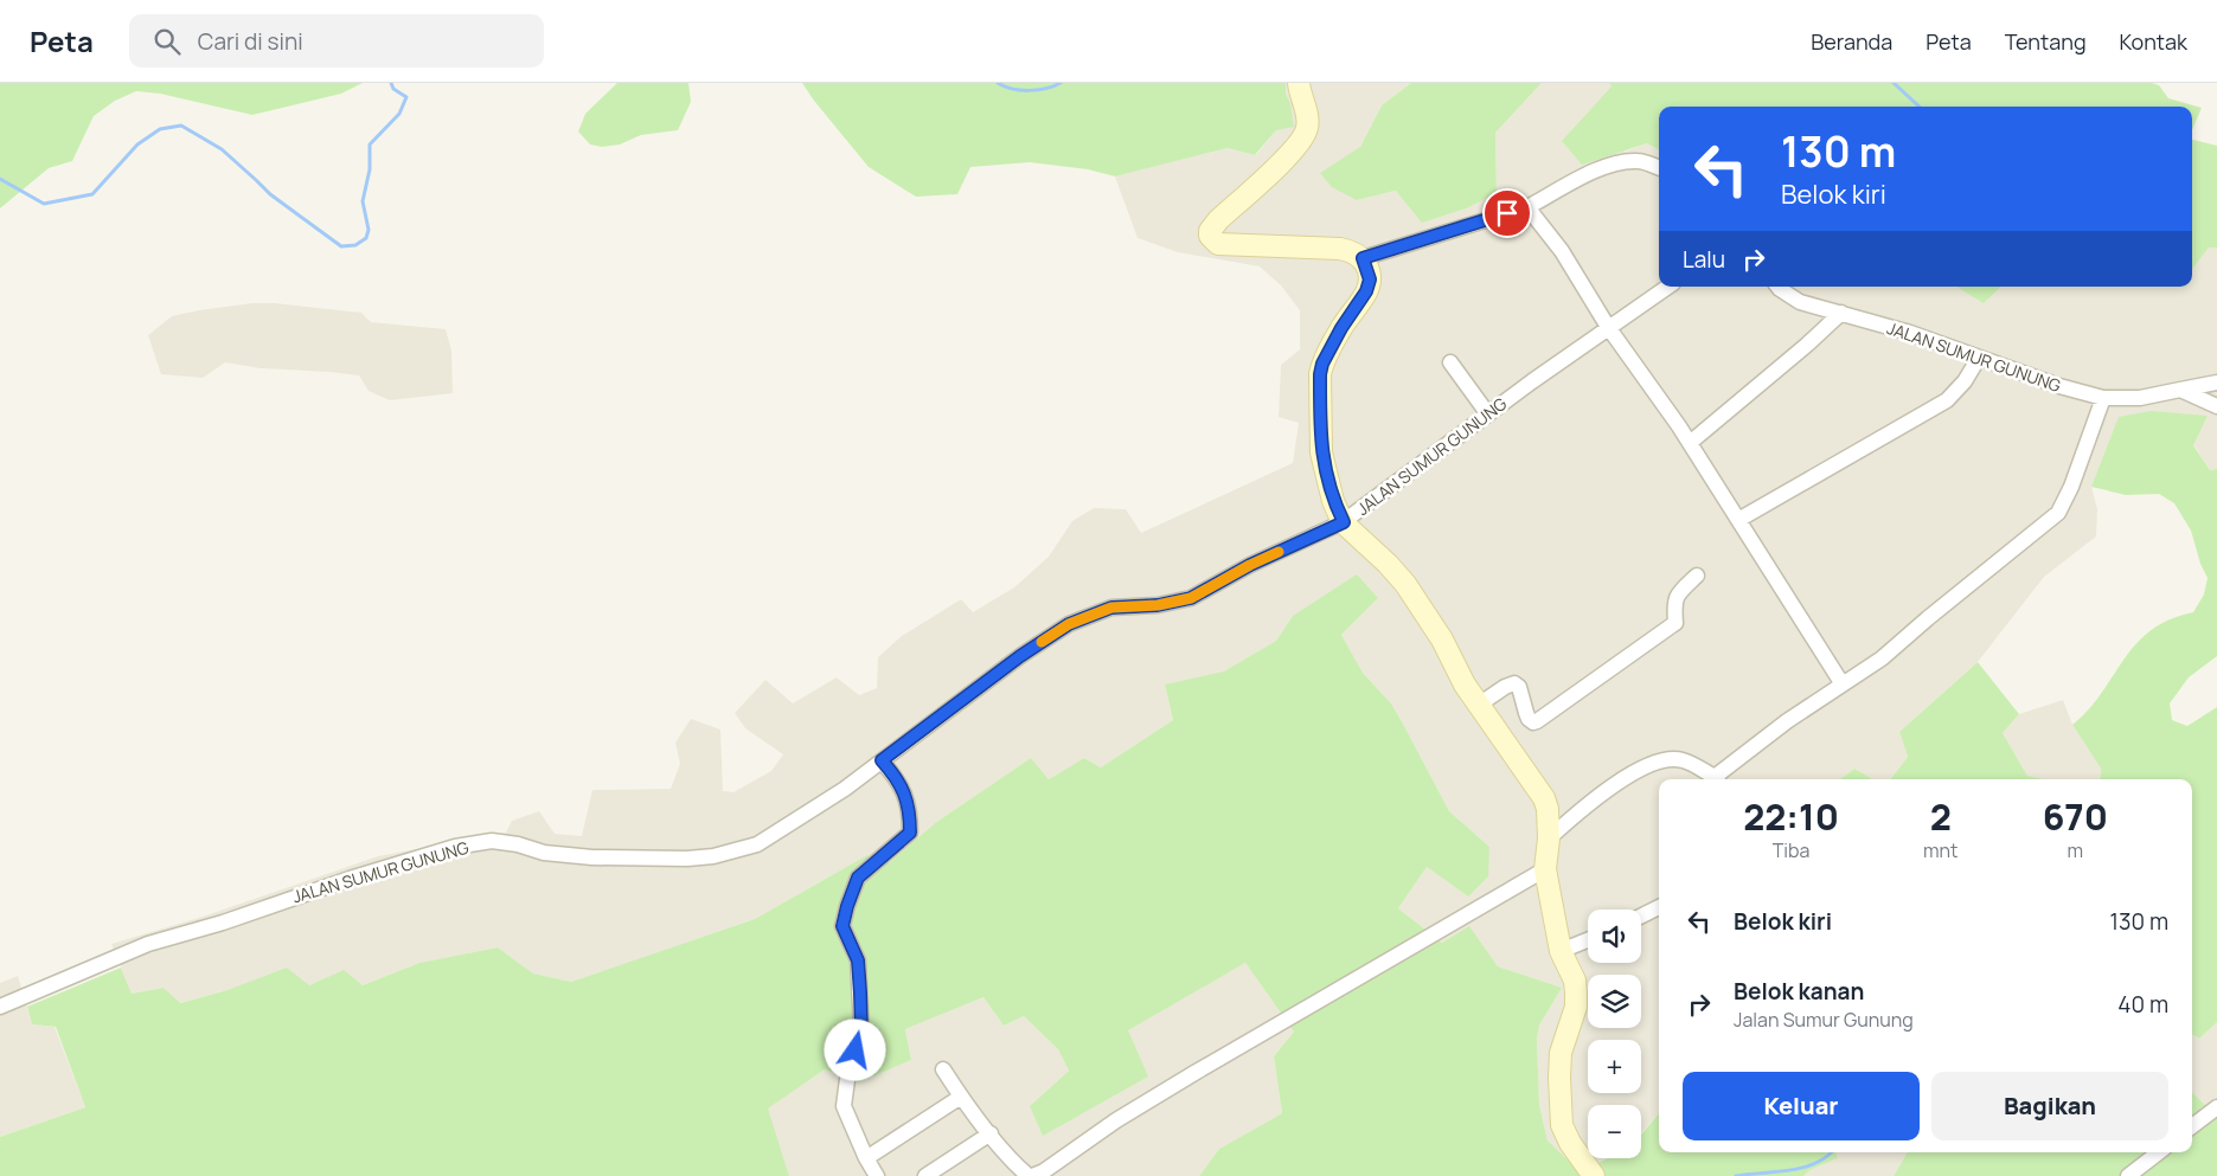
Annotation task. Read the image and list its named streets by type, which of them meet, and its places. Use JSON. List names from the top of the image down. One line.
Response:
{"streets":{"street":["JALAN SUMUR GUNUNG"]},"page":{"header":"Peta","search":"Cari di sini","nav":["Beranda","Peta","Tentang","Kontak"],"turn":["130 m","Belok kiri"],"then":"Lalu","eta":["22:10","Tiba","2","mnt","670","m"],"list":[{"name":"Belok kiri","value":"130 m"},{"name":"Belok kanan","note":"Jalan Sumur Gunung","value":"40 m"}],"map_buttons":["+","−"],"buttons":["Keluar","Bagikan"]}}
